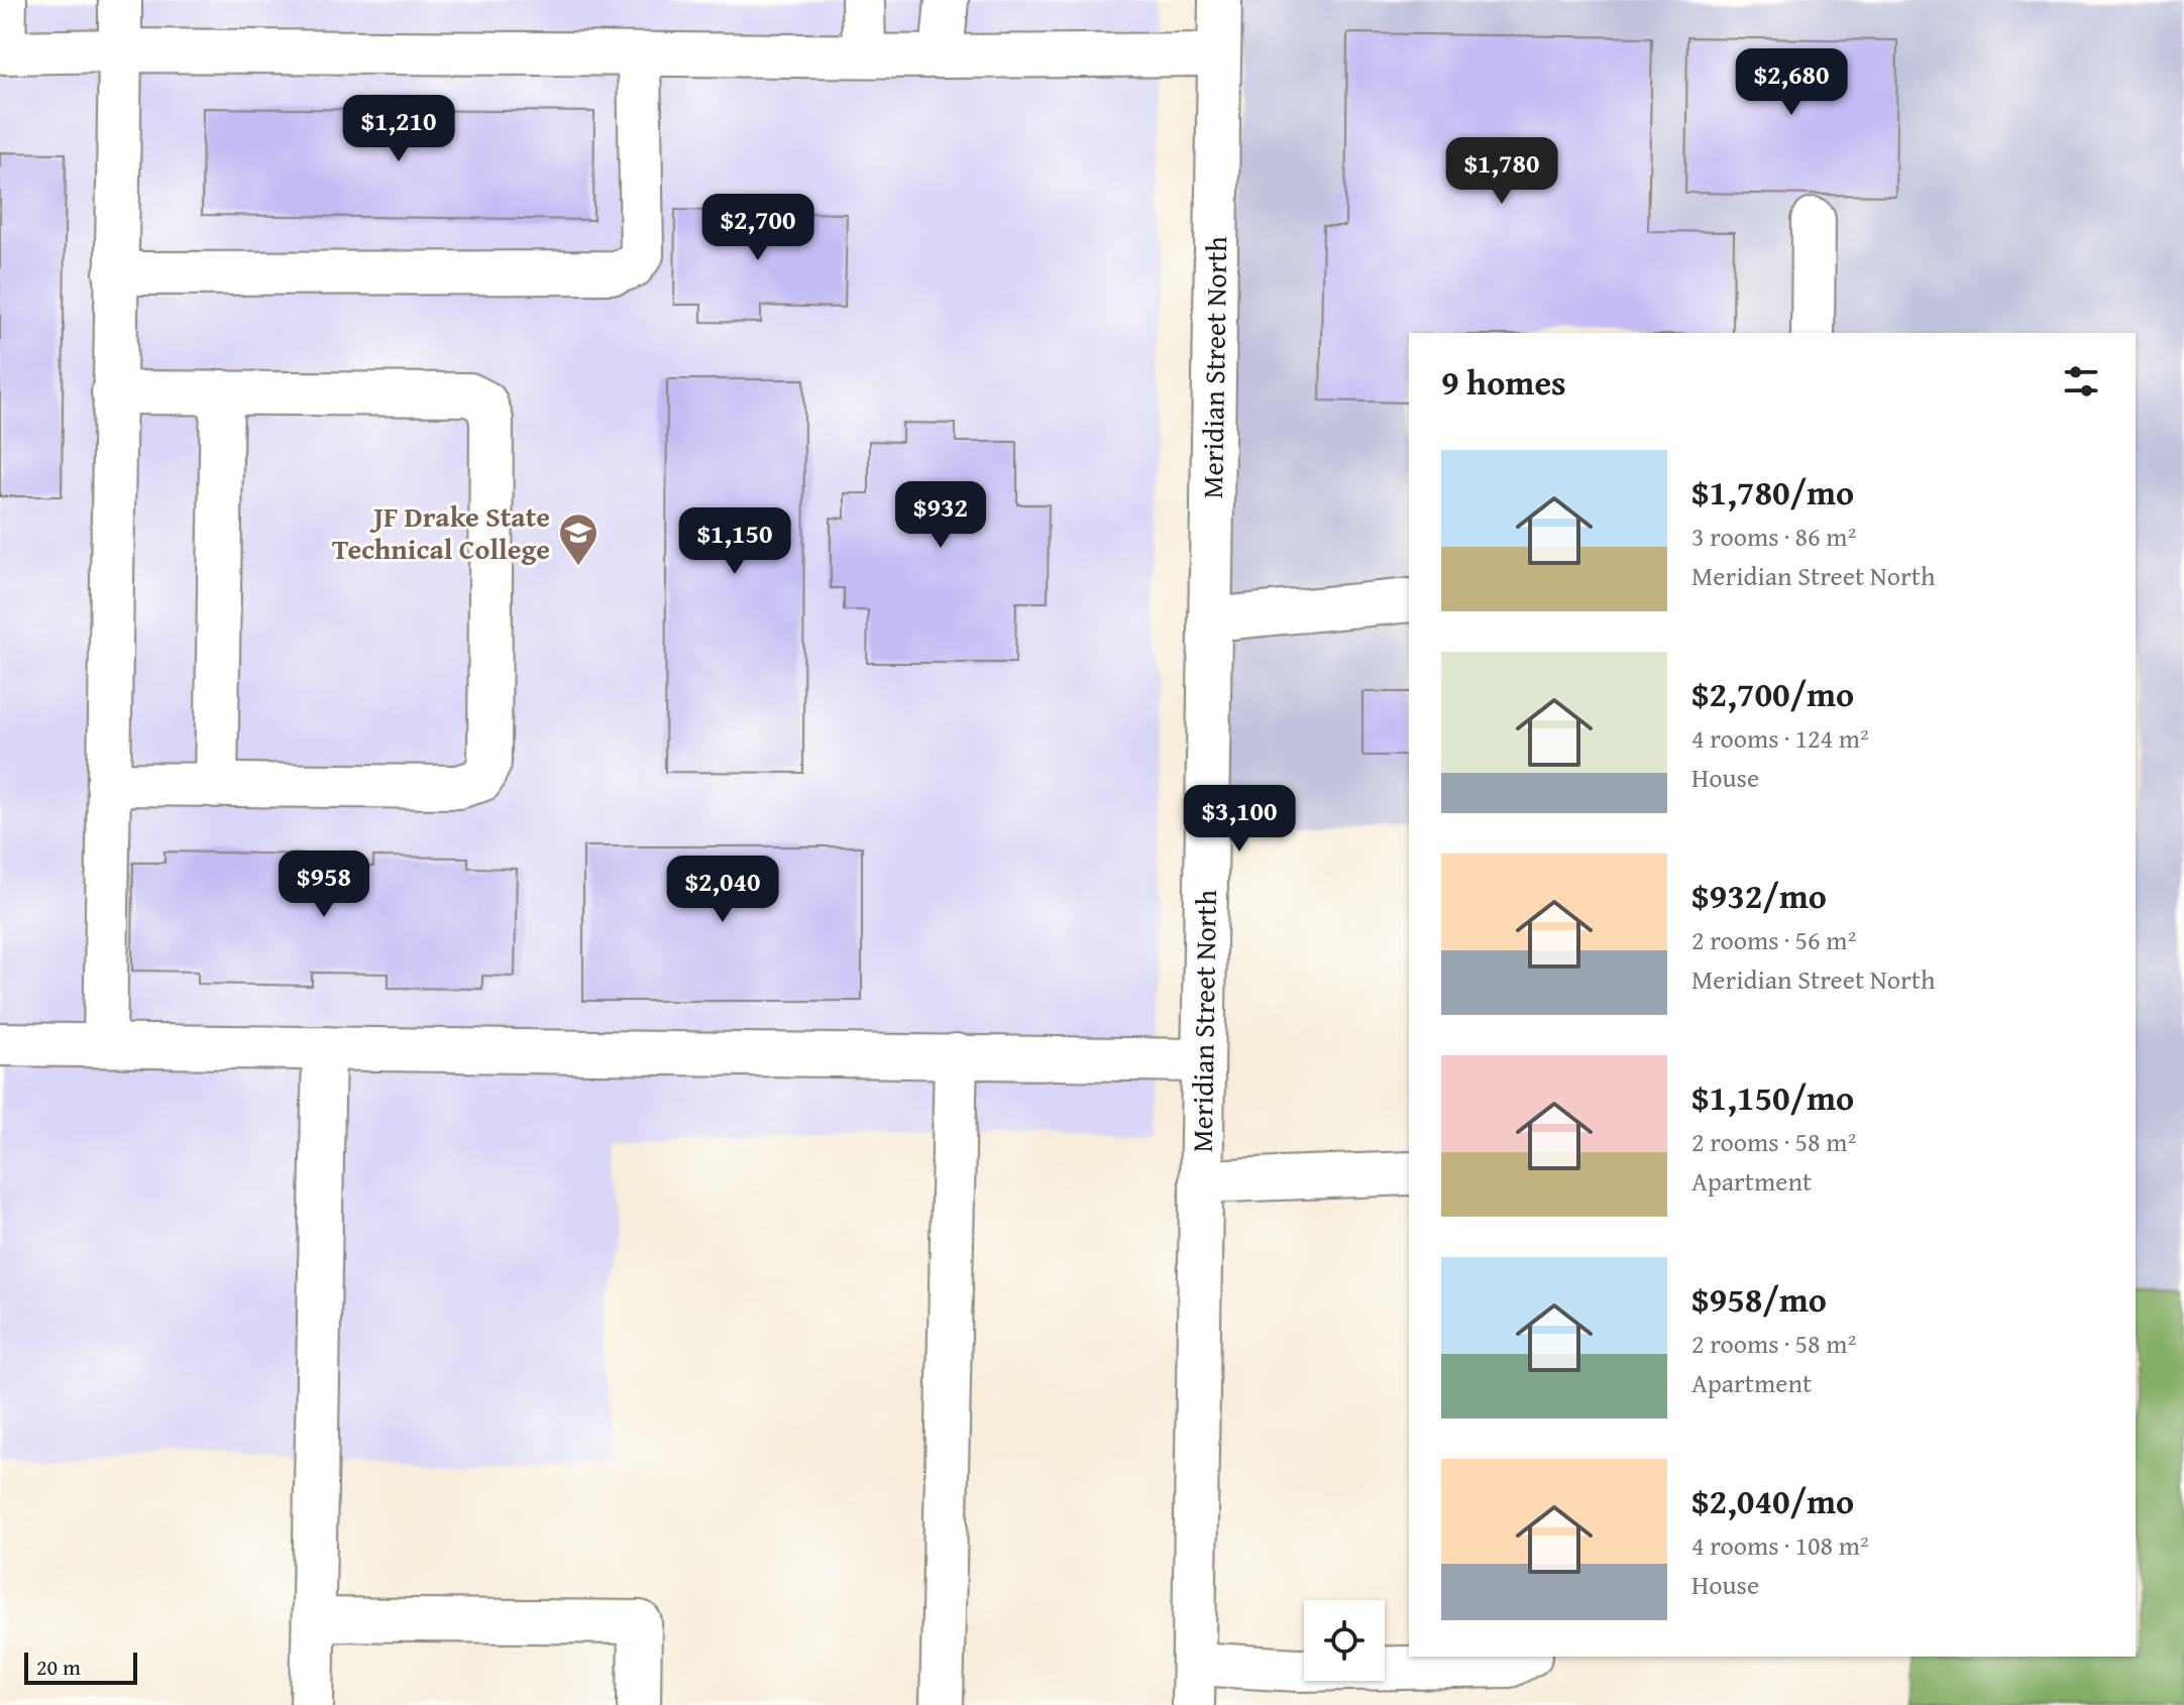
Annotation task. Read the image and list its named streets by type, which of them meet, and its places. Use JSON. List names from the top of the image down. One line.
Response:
{"streets":{"street":["Meridian Street North"]},"places":{"school or university":["JF Drake State Technical College"]},"scale_bar":"20 m","page":{"price":["$2,680","$1,210","$1,780","$2,700","$932","$1,150","$3,100","$958","$2,040"],"heading":"9 homes","list":[{"name":"$1,780/mo","note":"3 rooms · 86 m² · Meridian Street North"},{"name":"$2,700/mo","note":"4 rooms · 124 m² · House"},{"name":"$932/mo","note":"2 rooms · 56 m² · Meridian Street North"},{"name":"$1,150/mo","note":"2 rooms · 58 m² · Apartment"},{"name":"$958/mo","note":"2 rooms · 58 m² · Apartment"},{"name":"$2,040/mo","note":"4 rooms · 108 m² · House"}],"scale":"20 m"}}
